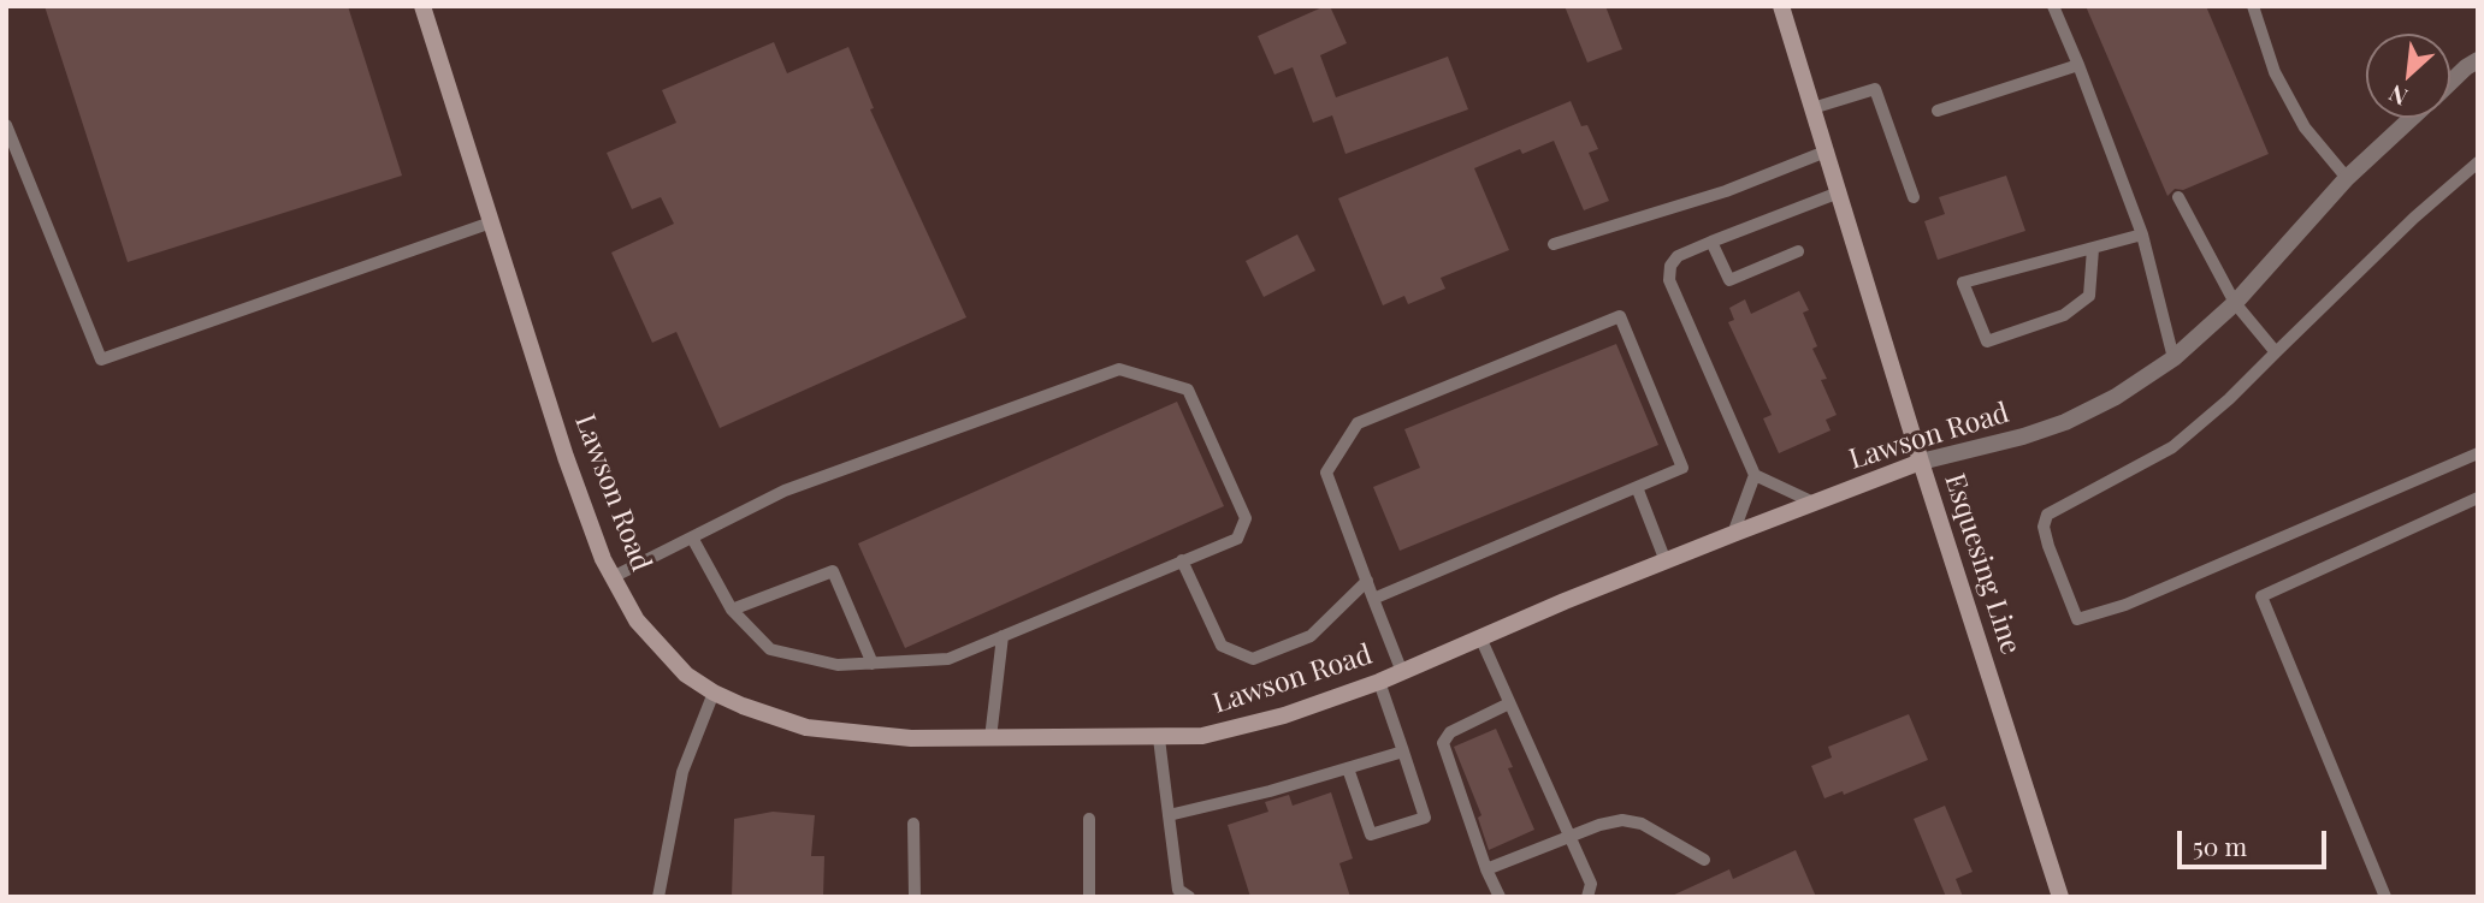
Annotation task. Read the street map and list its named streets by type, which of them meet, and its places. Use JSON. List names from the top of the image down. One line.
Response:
{"streets":{"street":["Lawson Road","Esquesing Line"]},"crossings":[["Lawson Road","Esquesing Line"]],"scale_bar":"50 m","north":"bottom left"}
